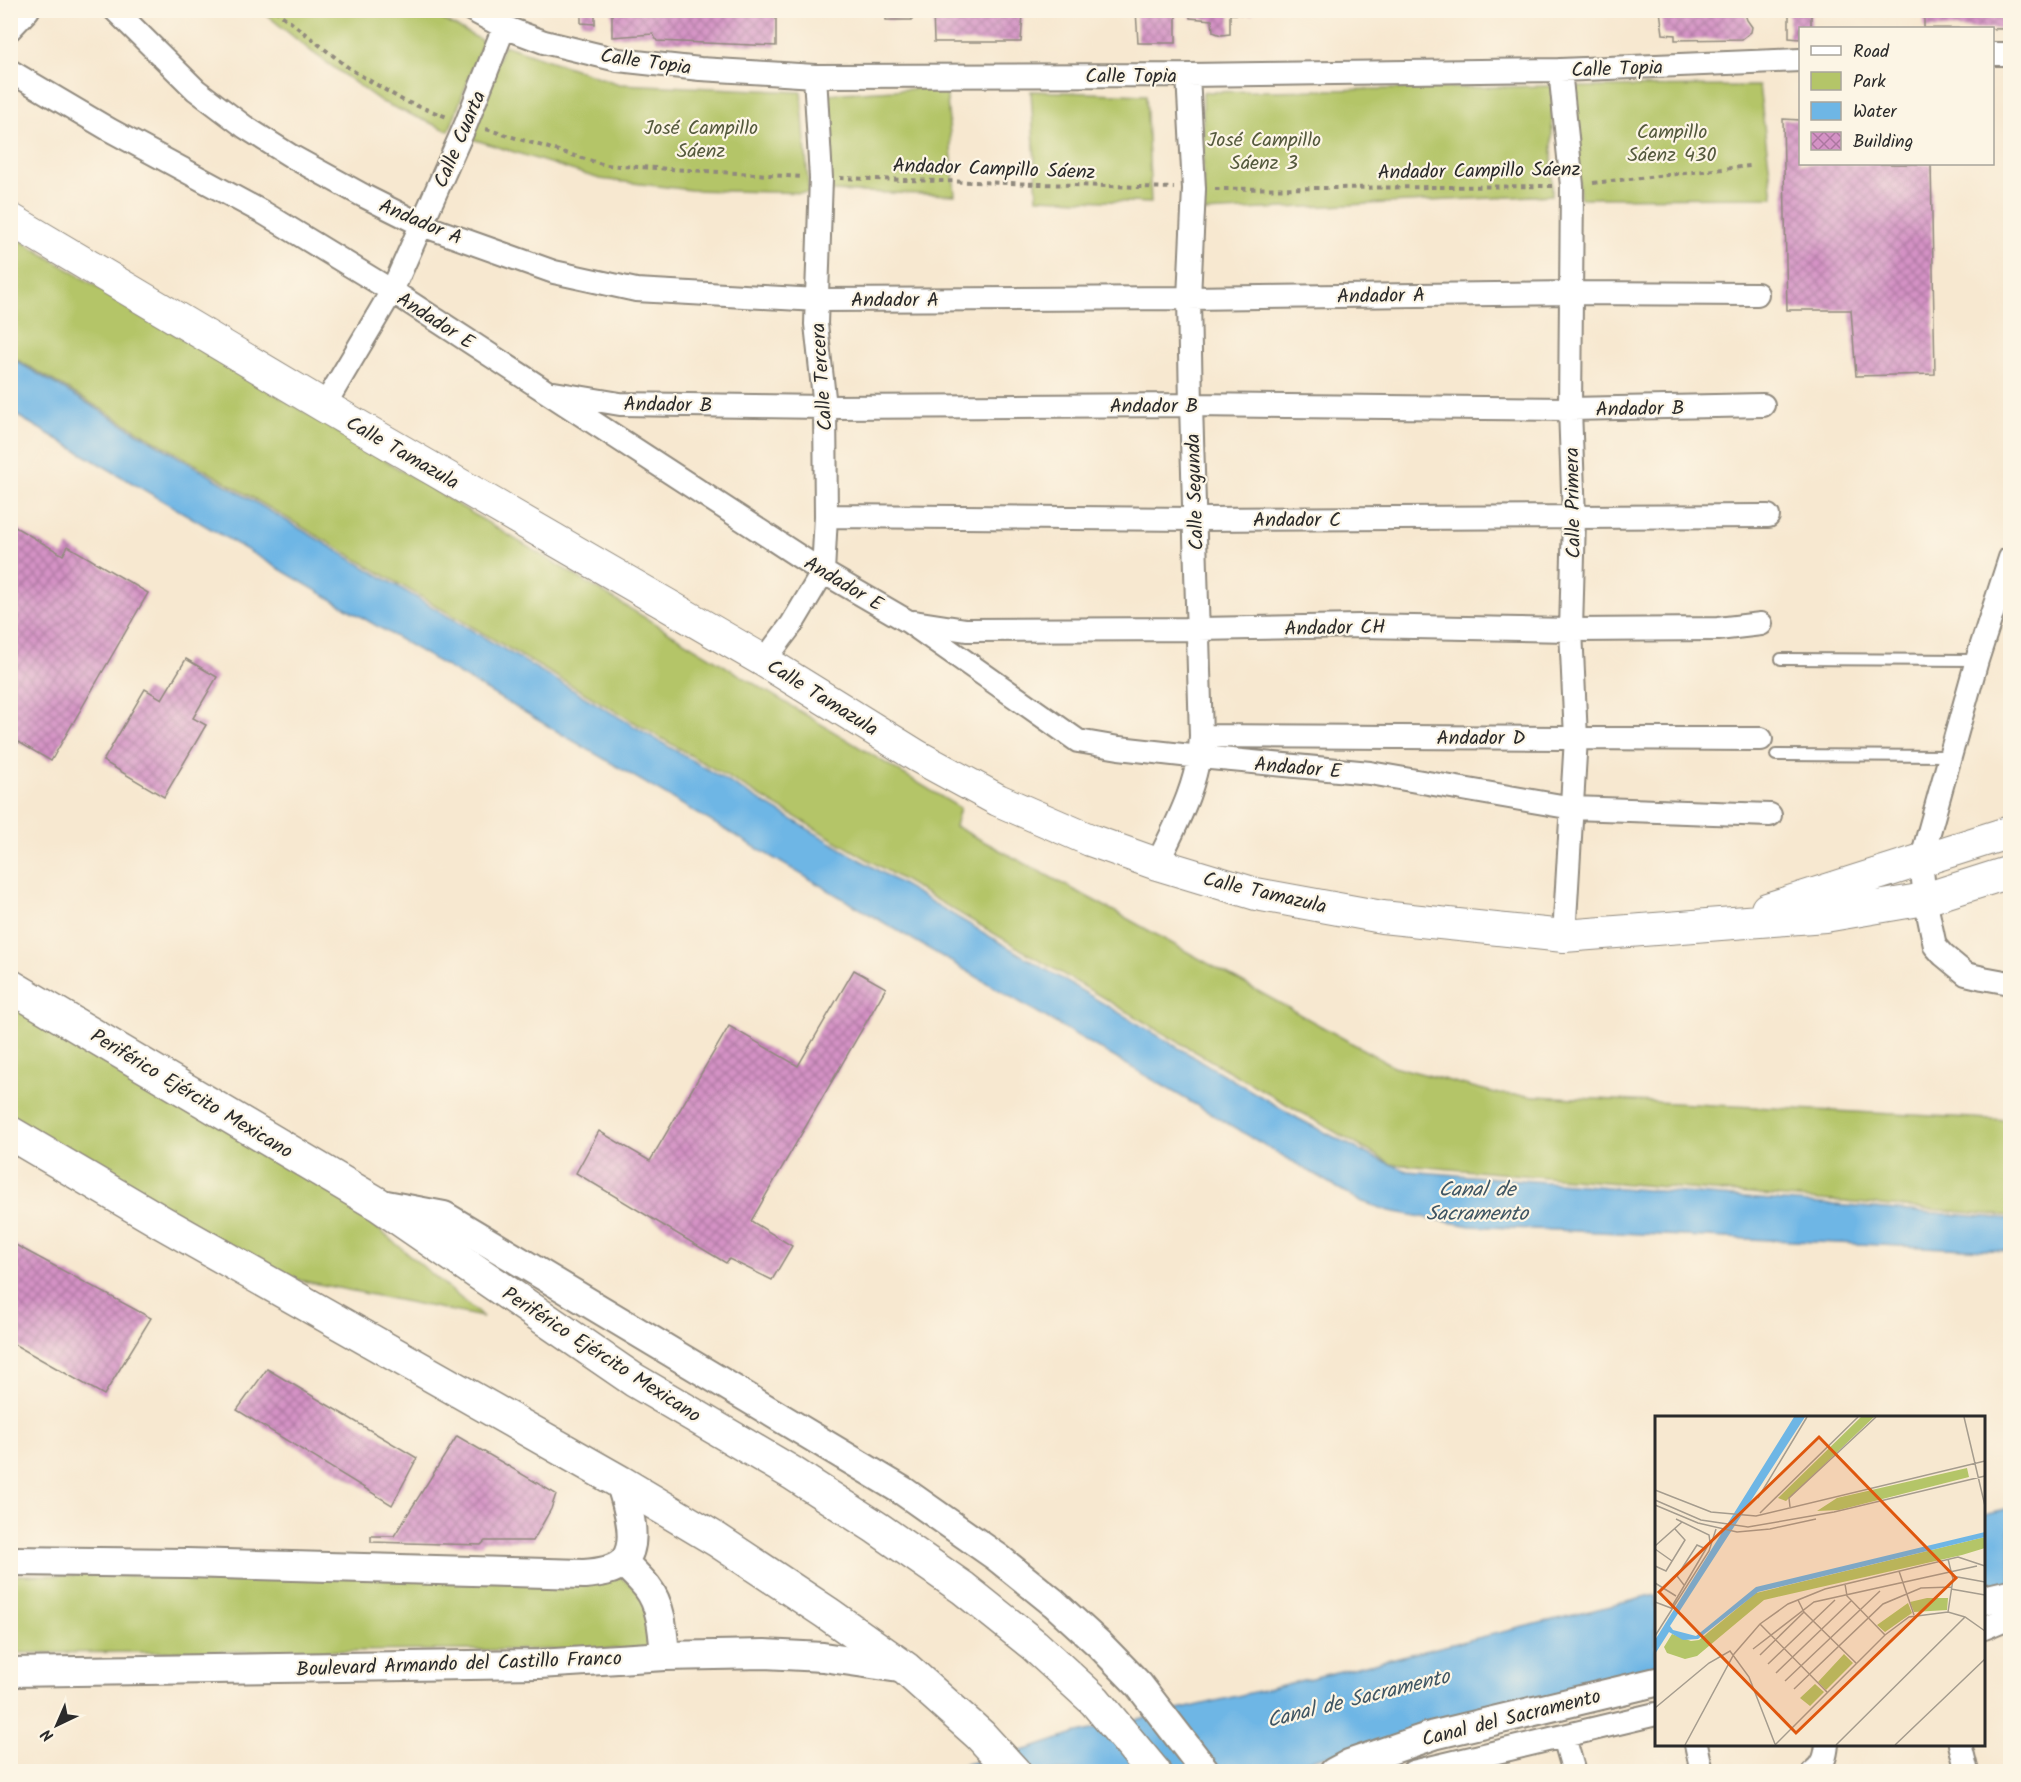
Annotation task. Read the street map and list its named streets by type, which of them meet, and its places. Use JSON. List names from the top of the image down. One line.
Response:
{"streets":{"highway":["Periférico Ejército Mexicano"],"main road":["Calle Tamazula"],"street":["Calle Topia","Calle Cuarta","Andador A","Andador E","Calle Tercera","Andador B","Calle Segunda","Calle Primera","Andador C","Andador CH","Andador D","Boulevard Armando del Castillo Franco","Canal del Sacramento"],"path":["Andador Campillo Sáenz"]},"crossings":[["Calle Topia","Calle Cuarta"],["Calle Topia","Calle Tercera"],["Calle Topia","Calle Segunda"],["Calle Topia","Calle Primera"],["Calle Cuarta","Andador Campillo Sáenz"],["Calle Cuarta","Andador A"],["Calle Cuarta","Andador E"],["Calle Cuarta","Calle Tamazula"],["Andador Campillo Sáenz","Calle Tercera"],["Andador Campillo Sáenz","Calle Segunda"],["Andador Campillo Sáenz","Calle Primera"],["Andador A","Calle Tercera"],["Andador A","Calle Segunda"],["Andador A","Calle Primera"],["Andador E","Calle Tercera"],["Andador E","Andador B"],["Andador E","Calle Segunda"],["Andador E","Calle Primera"],["Andador E","Andador CH"],["Andador E","Andador D"],["Calle Tercera","Andador B"],["Calle Tercera","Calle Tamazula"],["Calle Tercera","Andador C"],["Andador B","Calle Segunda"],["Andador B","Calle Primera"],["Calle Tamazula","Calle Segunda"],["Calle Tamazula","Calle Primera"],["Calle Segunda","Andador C"],["Calle Segunda","Andador CH"],["Calle Segunda","Andador D"],["Calle Primera","Andador C"],["Calle Primera","Andador CH"],["Calle Primera","Andador D"]],"water":["Canal de Sacramento"],"parks":["José Campillo Sáenz","Campillo Sáenz 430","José Campillo Sáenz 3"],"legend":["Road","Park","Water","Building"],"north":"bottom left"}
